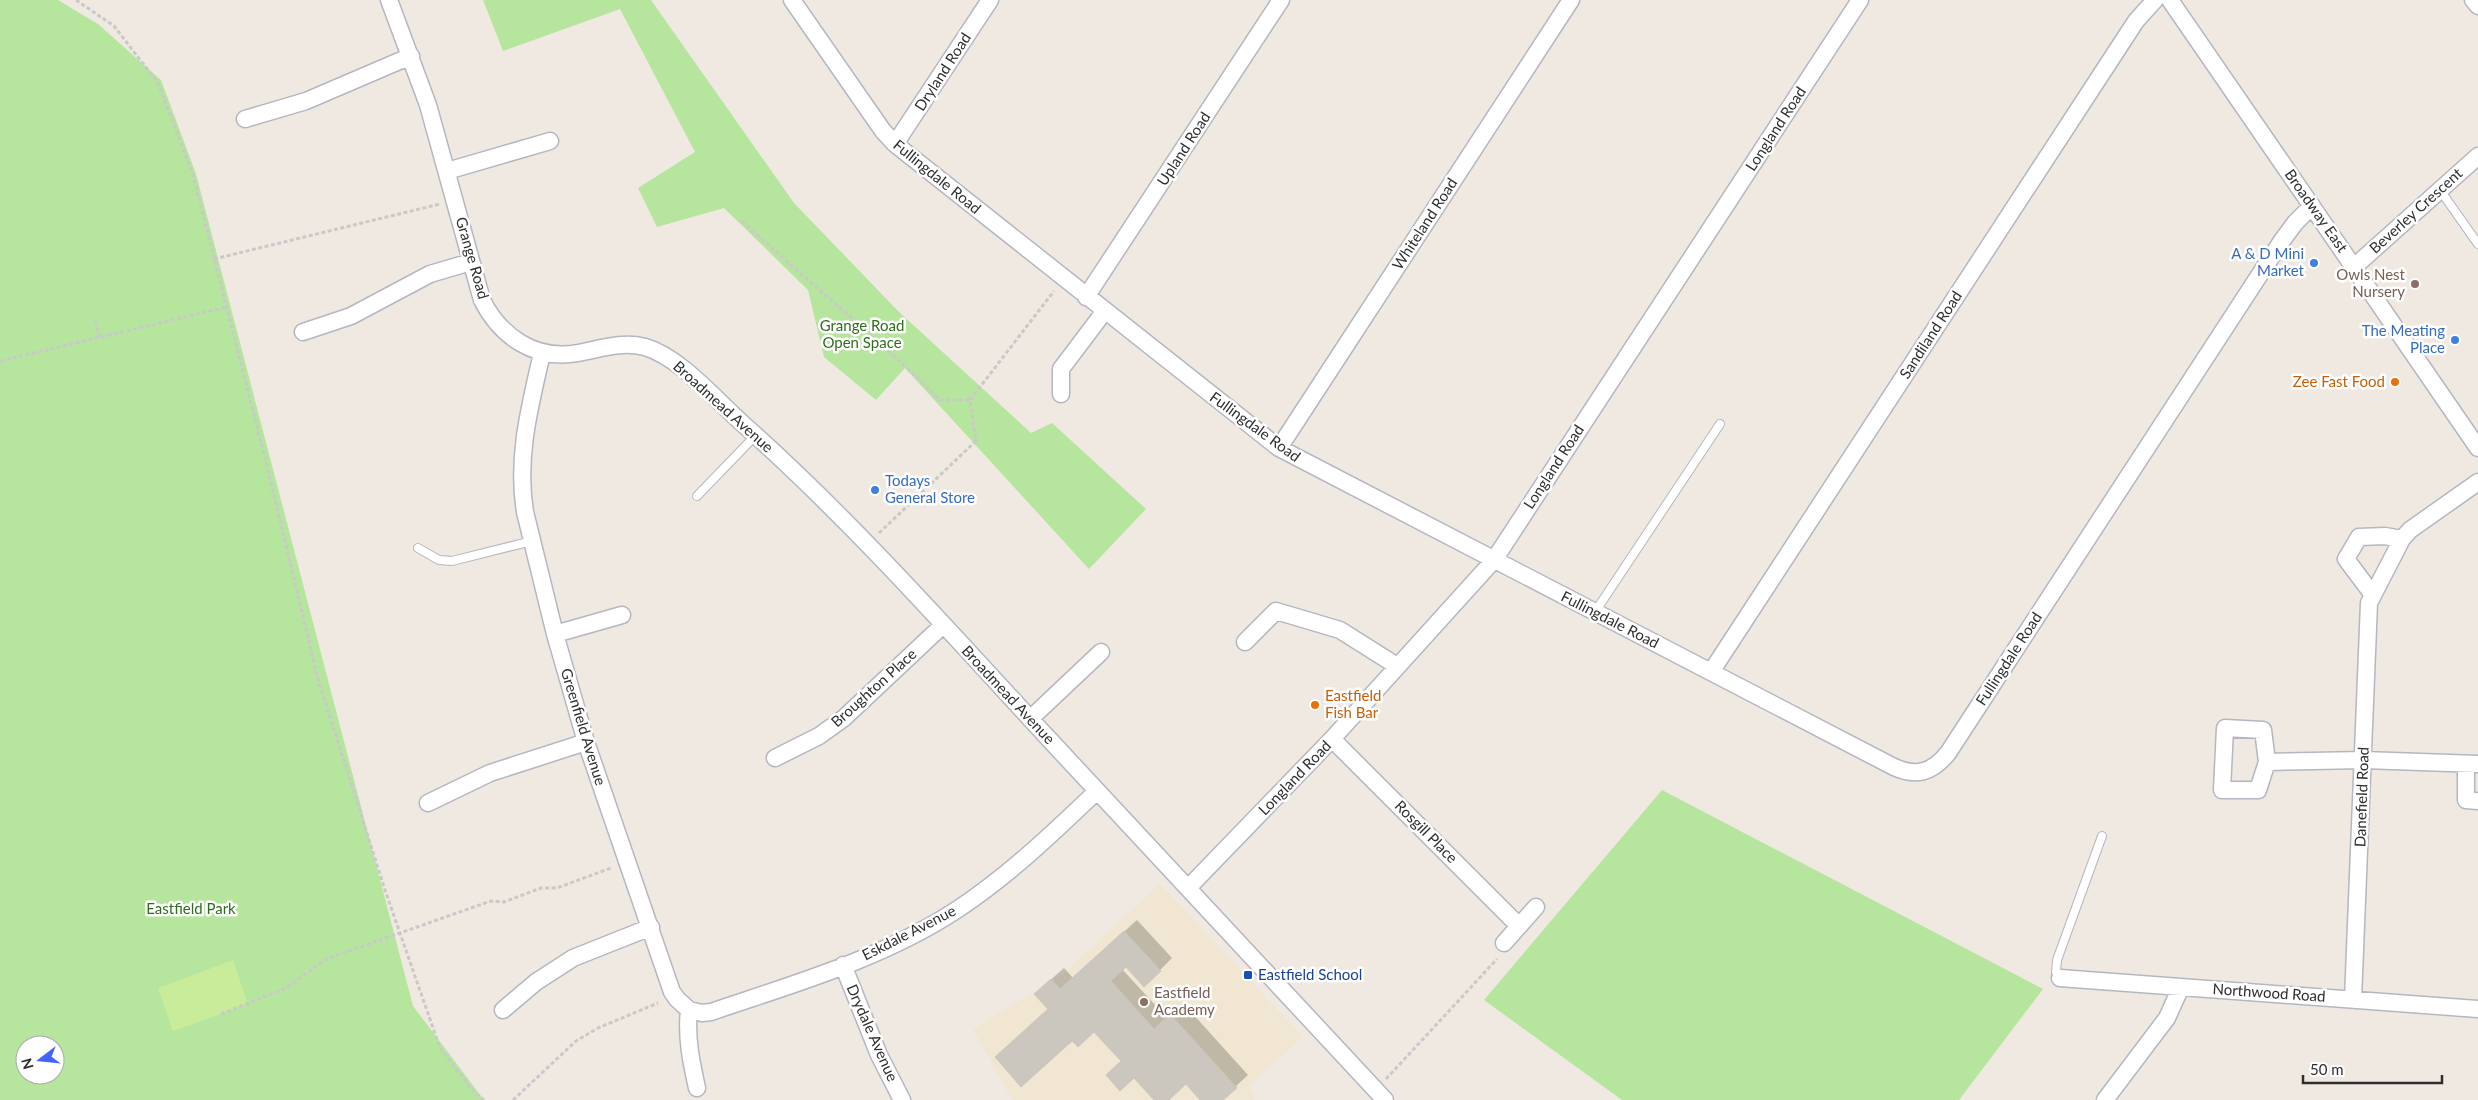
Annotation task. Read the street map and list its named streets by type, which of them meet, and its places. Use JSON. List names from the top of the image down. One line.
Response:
{"streets":{"street":["Dryland Road","Longland Road","Upland Road","Fullingdale Road","Broadway East","Beverley Crescent","Whiteland Road","Grange Road","Sandiland Road","Broadmead Avenue","Broughton Place","Greenfield Avenue","Danefield Road","Rosgill Place","Eskdale Avenue","Northwood Road","Drydale Avenue"]},"crossings":[["Dryland Road","Fullingdale Road"],["Longland Road","Fullingdale Road"],["Longland Road","Broadmead Avenue"],["Longland Road","Rosgill Place"],["Upland Road","Fullingdale Road"],["Fullingdale Road","Broadway East"],["Fullingdale Road","Whiteland Road"],["Fullingdale Road","Sandiland Road"],["Broadway East","Beverley Crescent"],["Grange Road","Broadmead Avenue"],["Grange Road","Greenfield Avenue"],["Broadmead Avenue","Broughton Place"],["Broadmead Avenue","Eskdale Avenue"],["Greenfield Avenue","Eskdale Avenue"],["Danefield Road","Northwood Road"],["Eskdale Avenue","Drydale Avenue"]],"parks":["Grange Road Open Space","Eastfield Park"],"places":{"other":["A & D Mini Market","Owls Nest Nursery","The Meating Place","Zee Fast Food","Todays General Store","Eastfield Fish Bar","Eastfield Academy"],"transit":["Eastfield School"]},"scale_bar":"50 m","north":"left"}
